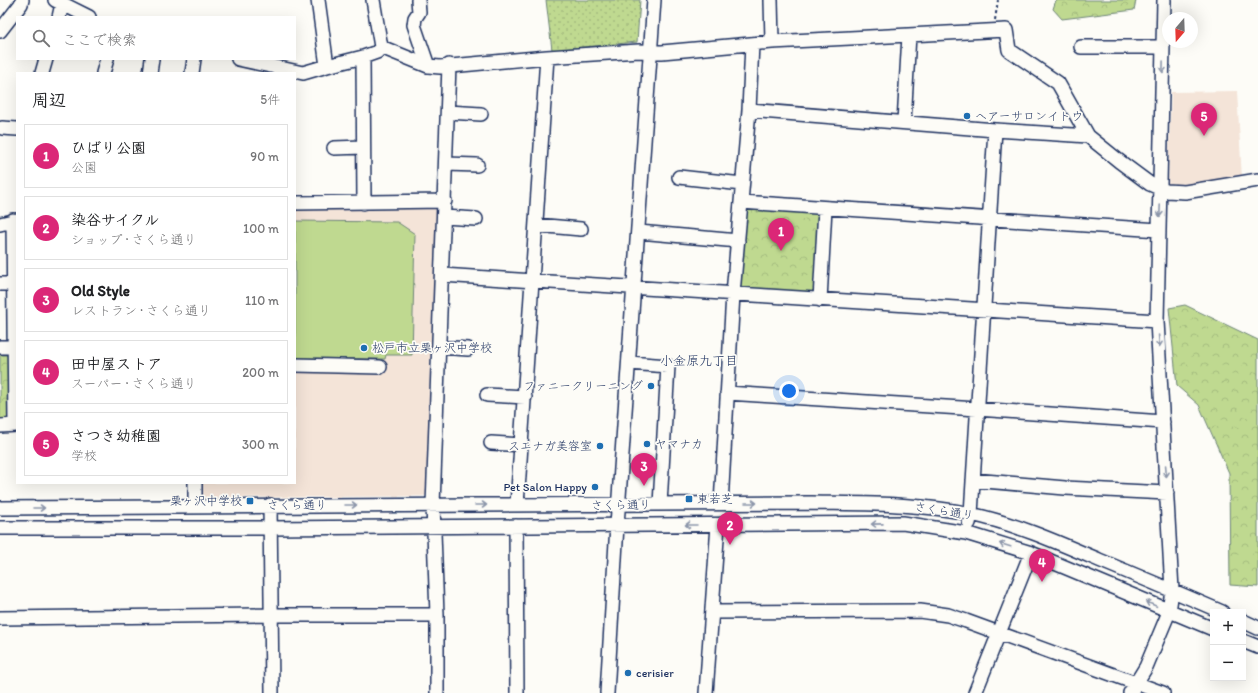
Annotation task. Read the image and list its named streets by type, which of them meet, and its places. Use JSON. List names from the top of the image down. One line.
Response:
{"streets":{"street":["さくら通り"]},"districts":["小金原九丁目"],"places":{"other":["ヘアーサロンイトウ","松戸市立栗ヶ沢中学校","ファニークリーニング","ヤマナカ","スエナガ美容室","Pet Salon Happy","cerisier"],"transit":["東若芝","栗ヶ沢中学校"]},"north":"bottom","page":{"search":"ここで検索","heading":["周辺","5件"],"pins":["5","1","3","2","4"],"list":[{"mark":"1","name":"ひばり公園","note":"公園","value":"90 m"},{"mark":"2","name":"染谷サイクル","note":"ショップ · さくら通り","value":"100 m"},{"mark":"3","name":"Old Style","note":"レストラン · さくら通り","value":"110 m"},{"mark":"4","name":"田中屋ストア","note":"スーパー · さくら通り","value":"200 m"},{"mark":"5","name":"さつき幼稚園","note":"学校","value":"300 m"}],"map_buttons":["+","−"]}}
